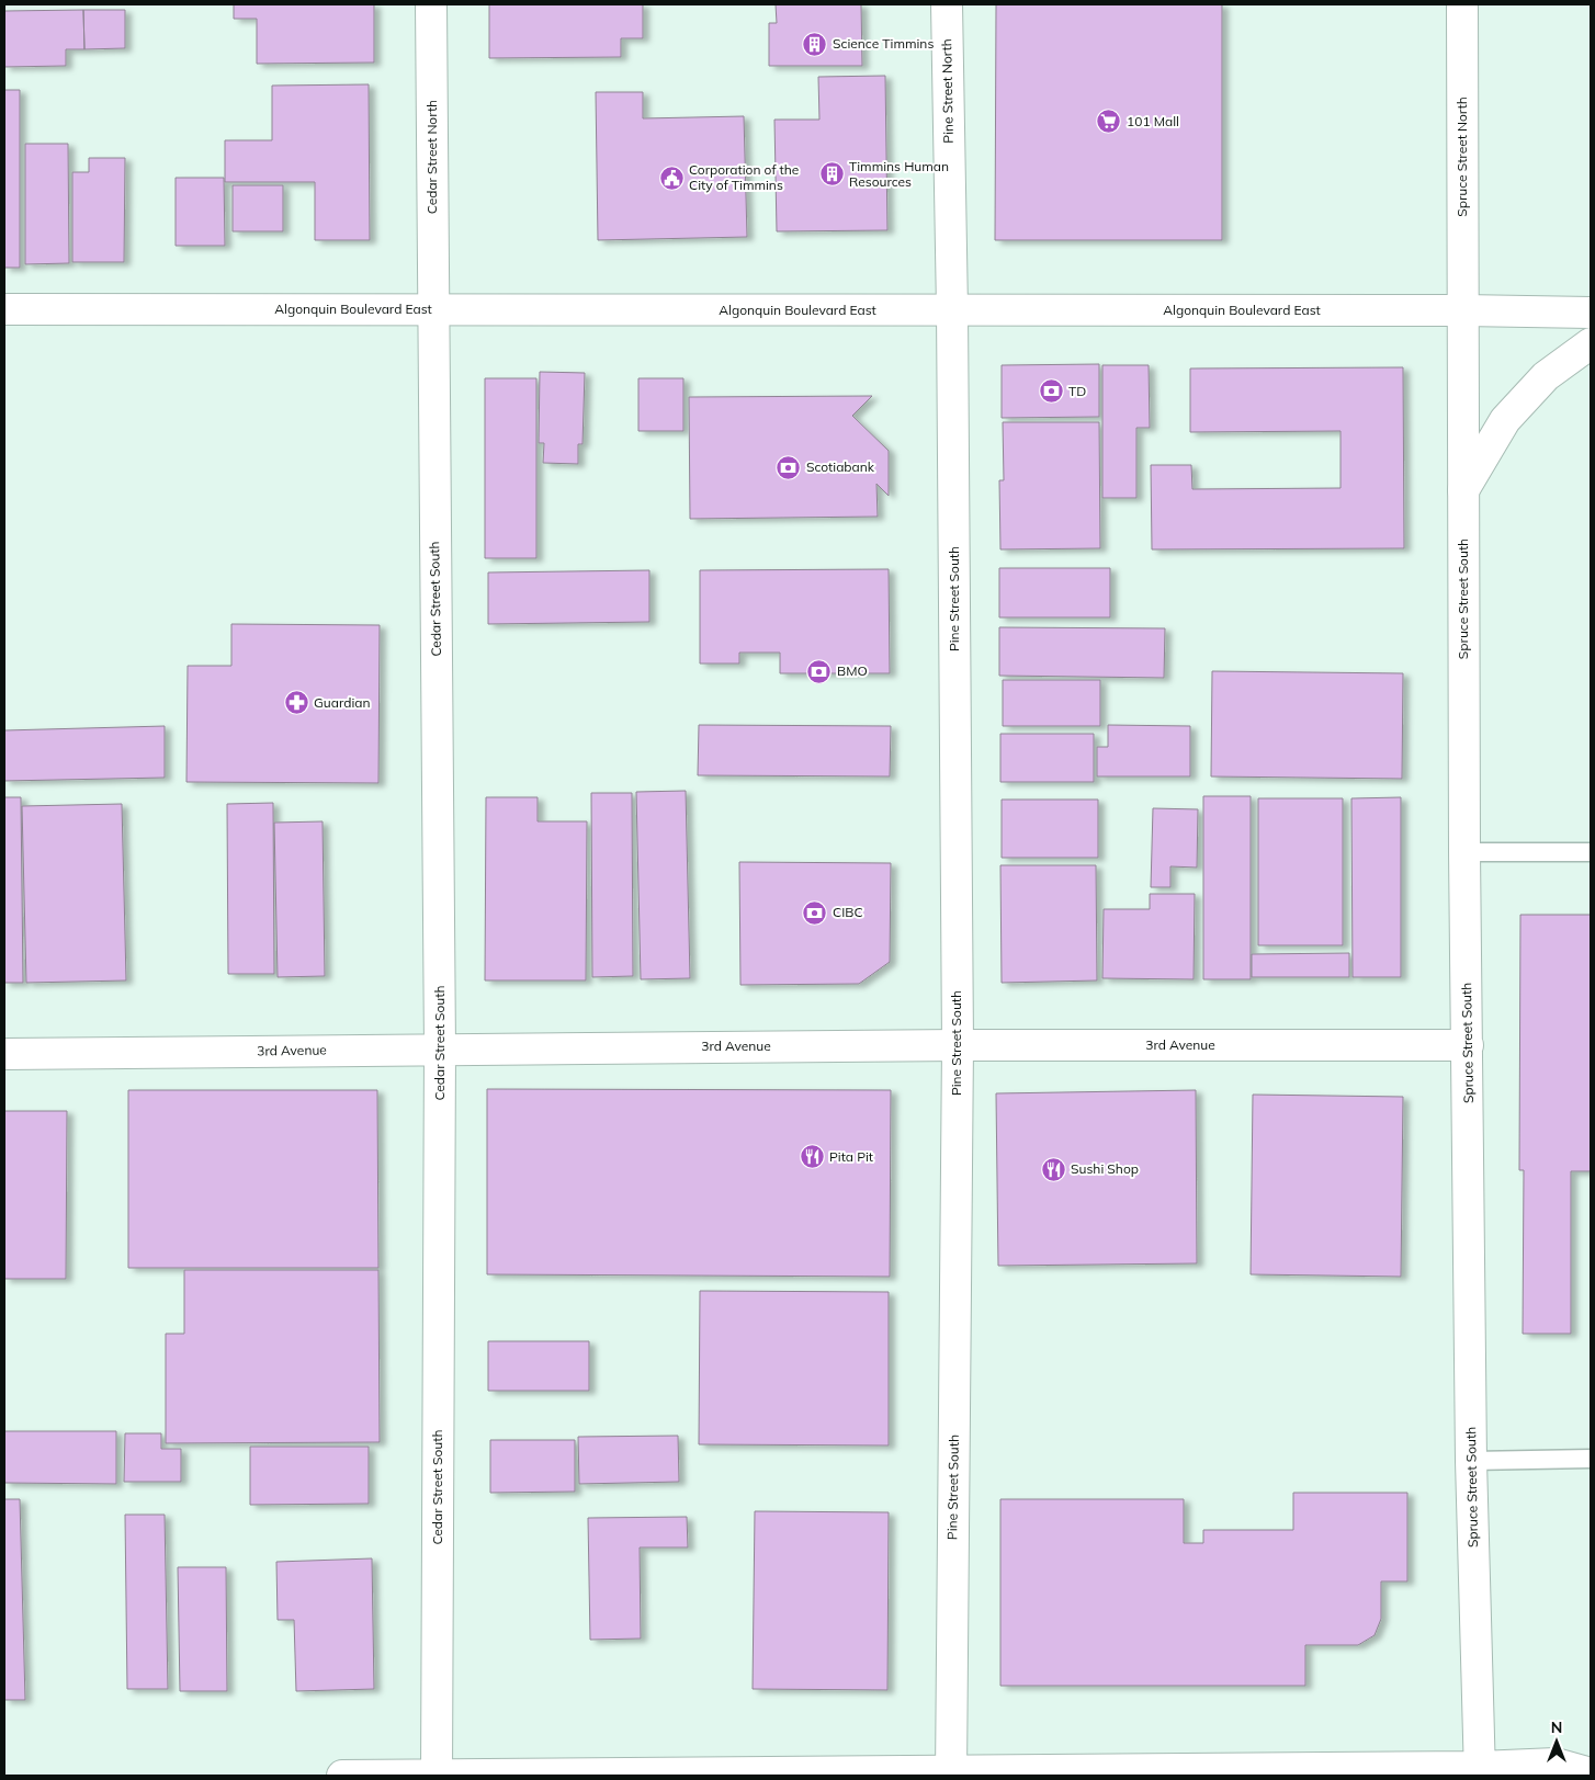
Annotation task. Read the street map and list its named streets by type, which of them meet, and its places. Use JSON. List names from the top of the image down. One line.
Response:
{"streets":{"street":["Pine Street North","Cedar Street North","Spruce Street North","Algonquin Boulevard East","Cedar Street South","Pine Street South","Spruce Street South","3rd Avenue"]},"crossings":[["Pine Street North","Algonquin Boulevard East"],["Pine Street North","Pine Street South"],["Cedar Street North","Algonquin Boulevard East"],["Cedar Street North","Cedar Street South"],["Spruce Street North","Algonquin Boulevard East"],["Spruce Street North","Spruce Street South"],["Algonquin Boulevard East","Cedar Street South"],["Algonquin Boulevard East","Pine Street South"],["Algonquin Boulevard East","Spruce Street South"],["Cedar Street South","3rd Avenue"],["Pine Street South","3rd Avenue"],["Spruce Street South","3rd Avenue"]],"places":{"building":["Science Timmins","Timmins Human Resources"],"supermarket":["101 Mall"],"public building":["Corporation of the City of Timmins"],"bank":["TD","Scotiabank","BMO","CIBC"],"pharmacy":["Guardian"],"restaurant":["Pita Pit","Sushi Shop"]},"north":"top"}
